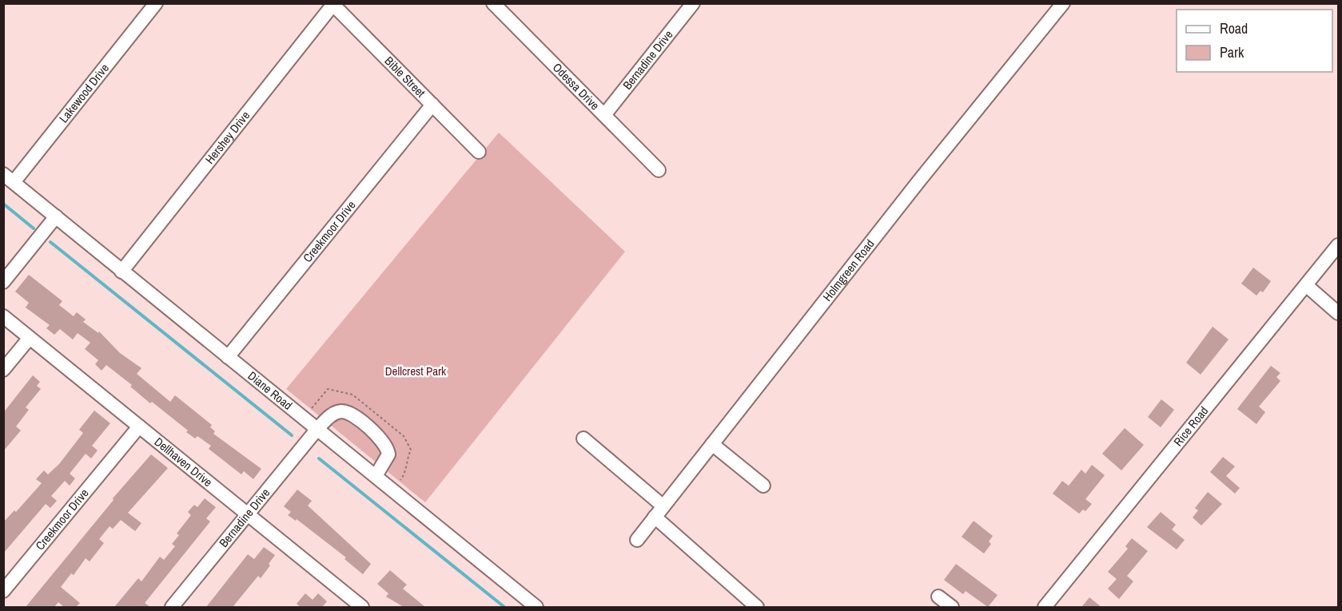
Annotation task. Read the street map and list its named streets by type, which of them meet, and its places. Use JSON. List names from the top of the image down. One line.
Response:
{"streets":{"street":["Bernadine Drive","Bible Street","Odessa Drive","Lakewood Drive","Hershey Drive","Creekmoor Drive","Holmgreen Road","Diane Road","Rice Road","Dellhaven Drive"]},"crossings":[["Bernadine Drive","Odessa Drive"],["Bernadine Drive","Diane Road"],["Bernadine Drive","Dellhaven Drive"],["Bible Street","Hershey Drive"],["Bible Street","Creekmoor Drive"],["Lakewood Drive","Diane Road"],["Hershey Drive","Diane Road"],["Creekmoor Drive","Diane Road"],["Creekmoor Drive","Dellhaven Drive"]],"parks":["Dellcrest Park"],"legend":["Road","Park"]}
